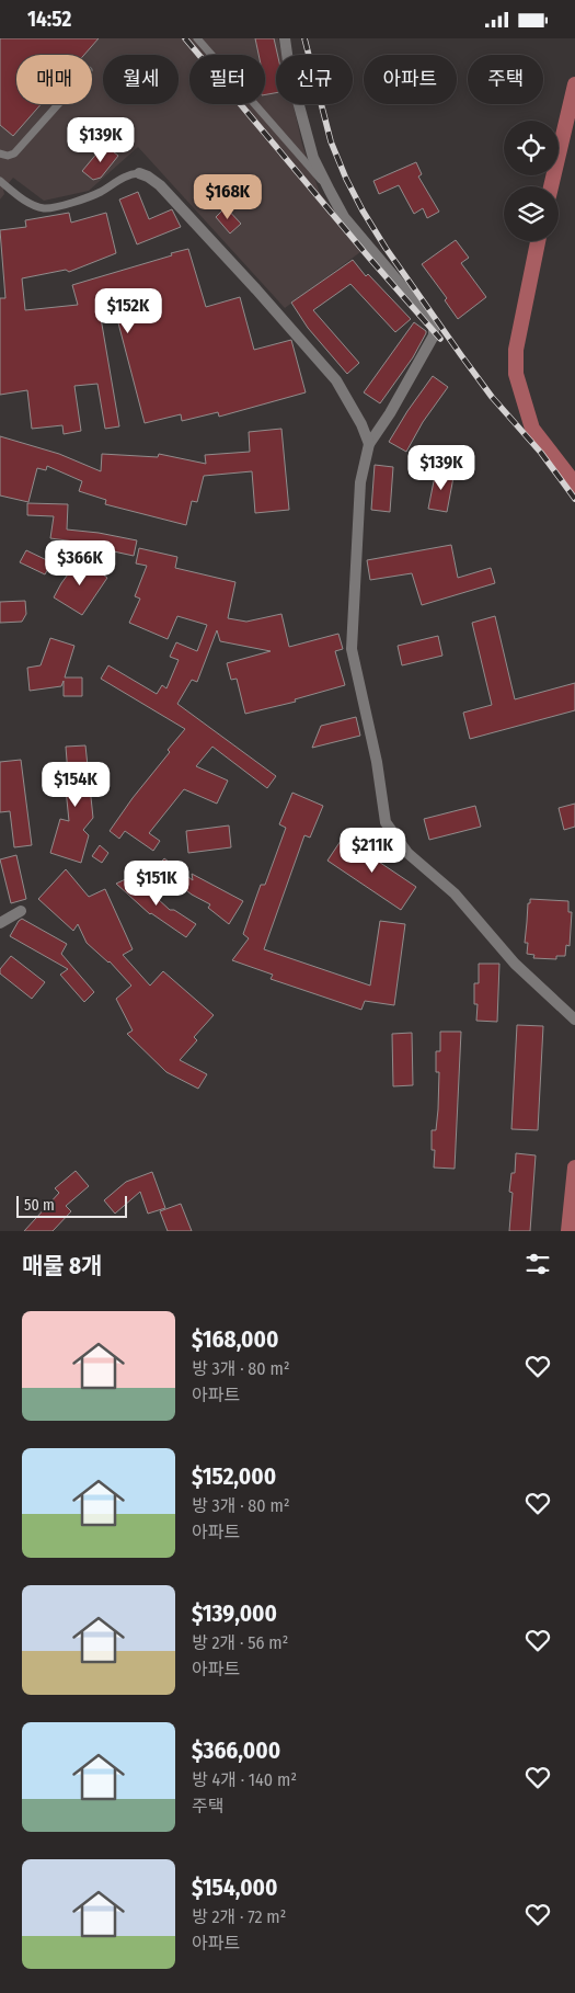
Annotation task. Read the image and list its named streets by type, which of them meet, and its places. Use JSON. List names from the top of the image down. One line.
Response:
{"scale_bar":"50 m","page":{"status":"14:52","chip":["매매","월세","필터","신규","아파트","주택"],"price":["$139K","$168K","$152K","$139K","$366K","$154K","$211K","$151K"],"scale":"50 m","heading":"매물 8개","list":[{"name":"$168,000","note":"방 3개 · 80 m² · 아파트"},{"name":"$152,000","note":"방 3개 · 80 m² · 아파트"},{"name":"$139,000","note":"방 2개 · 56 m² · 아파트"},{"name":"$366,000","note":"방 4개 · 140 m² · 주택"},{"name":"$154,000","note":"방 2개 · 72 m² · 아파트"}]}}
